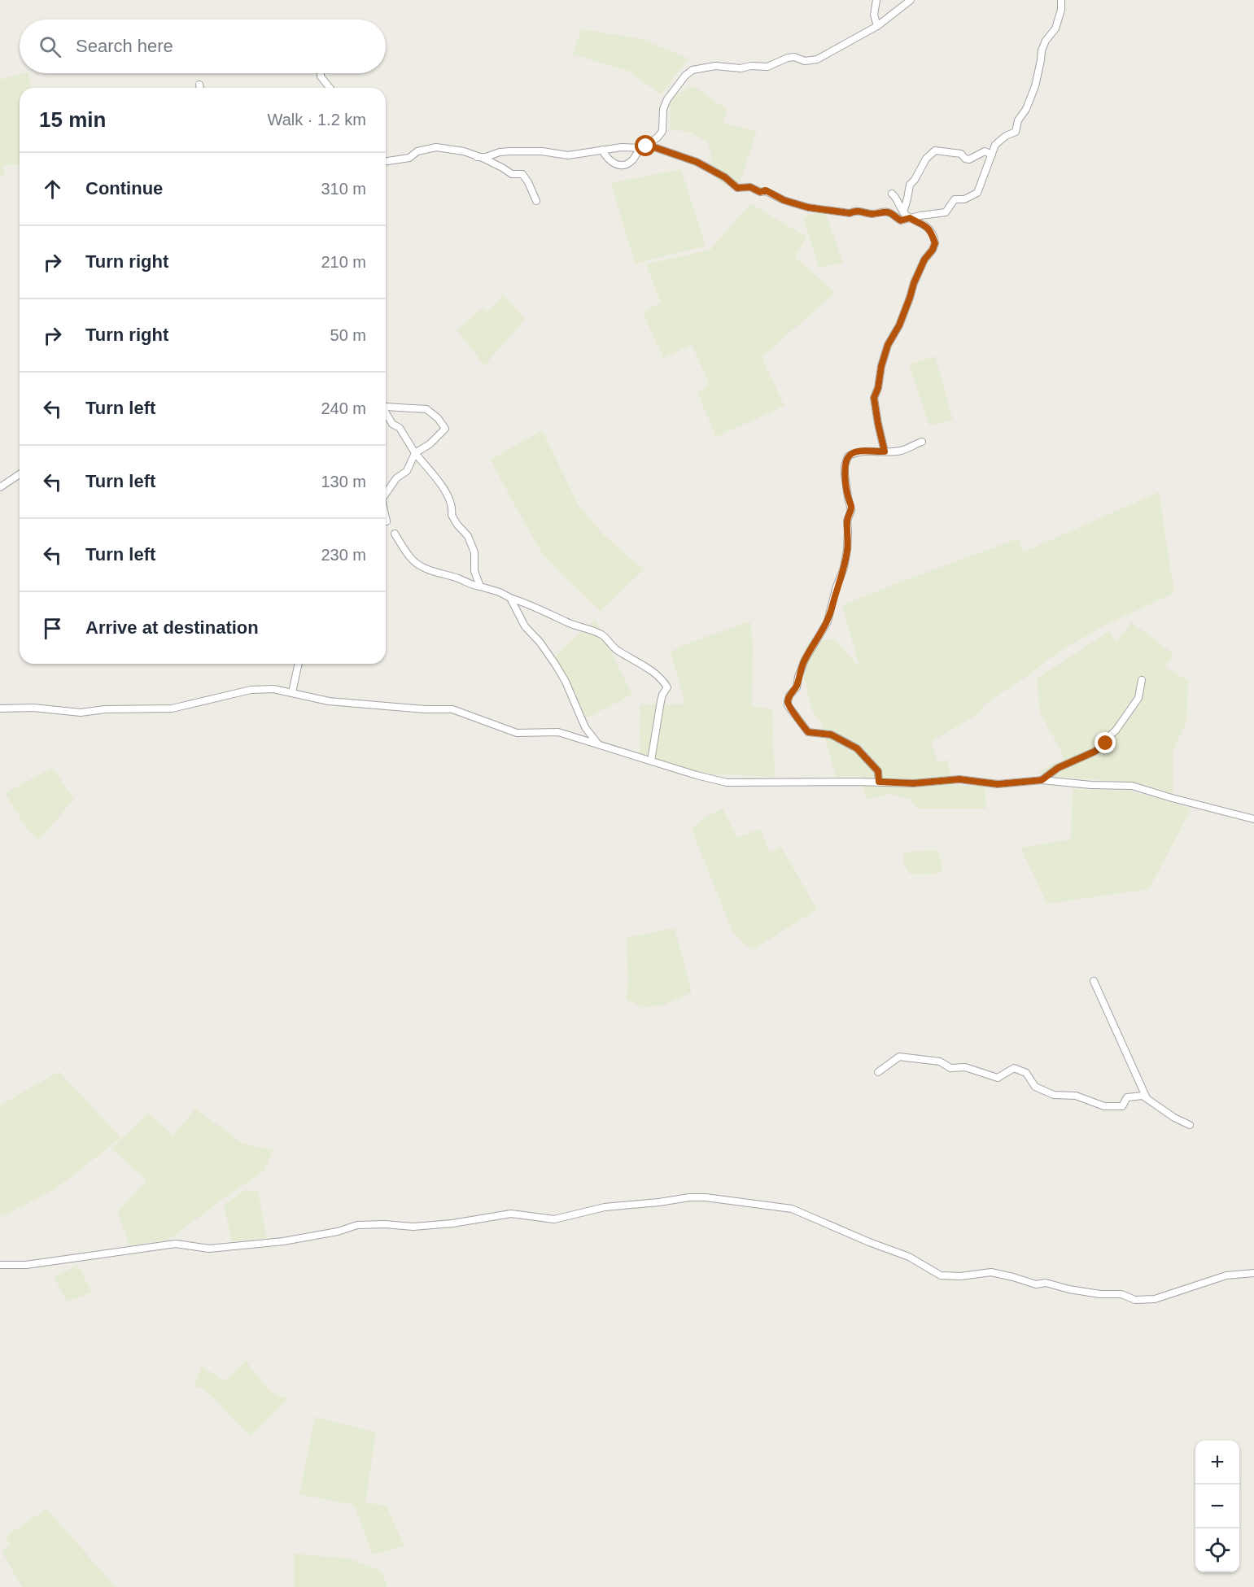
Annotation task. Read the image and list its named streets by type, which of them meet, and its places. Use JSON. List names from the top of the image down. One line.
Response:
{"page":{"search":"Search here","heading":["15 min","Walk · 1.2 km"],"list":[["Continue","310 m"],["Turn right","210 m"],["Turn right","50 m"],["Turn left","240 m"],["Turn left","130 m"],["Turn left","230 m"],"Arrive at destination"],"map_buttons":["+","−"]}}
